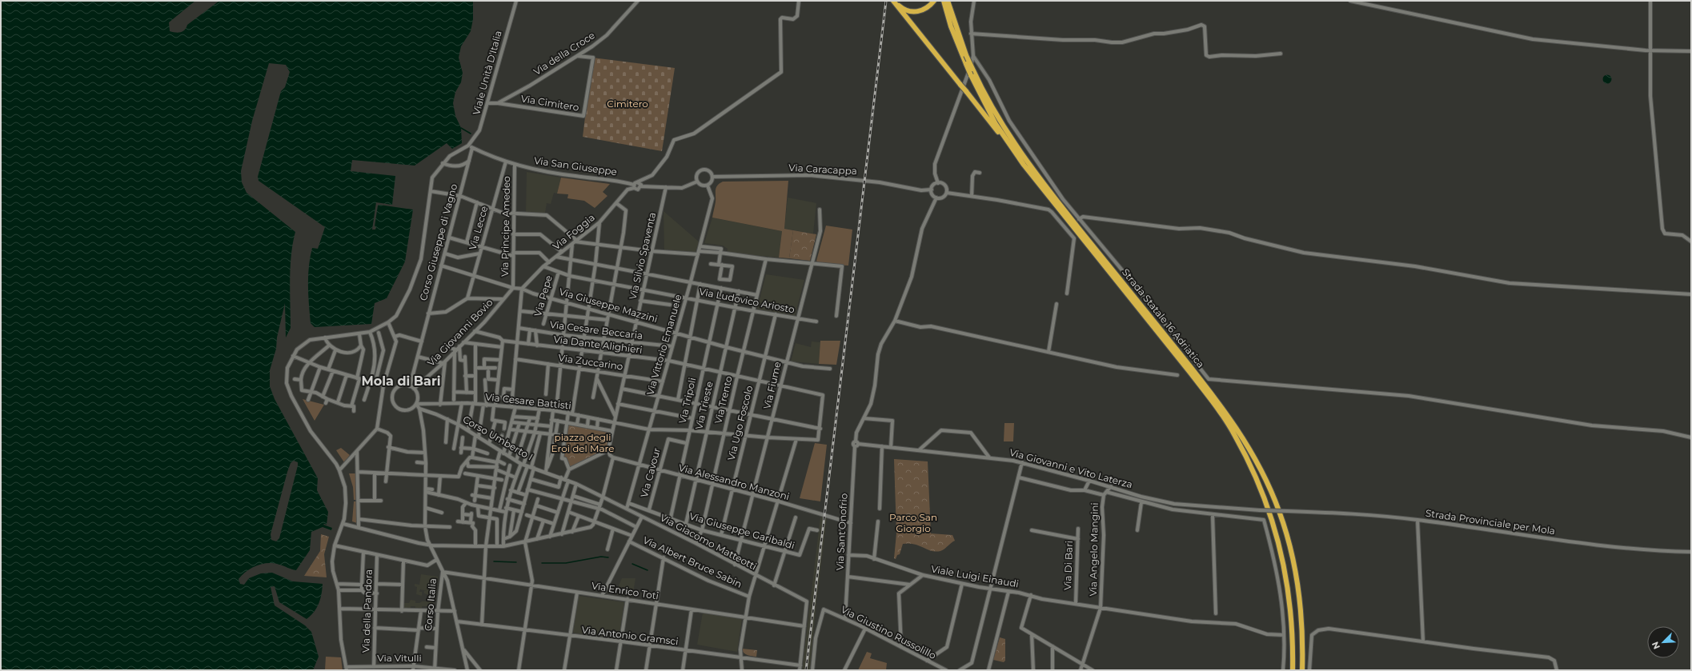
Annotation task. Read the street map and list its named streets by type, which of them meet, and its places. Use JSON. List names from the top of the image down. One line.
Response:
{"streets":{"highway":["Strada Statale 16 Adriatica"],"street":["Via della Croce","Viale Unità D'Italia","Via Cimitero","Via San Giuseppe","Via Caracappa","Via Principe Amedeo","Via Lecce","Via Foggia","Corso Giuseppe di Vagno","Via Silvio Spaventa","Via Pepe","Via Ludovico Ariosto","Via Giuseppe Mazzini","Via Cesare Beccaria","Via Giovanni Bovio","Via Dante Alighieri","Via Vittorio Emanuele","Via Zuccarino","Via Fiume","Via Trento","Via Tripoli","Via Cesare Battisti","Via Trieste","Via Ugo Foscolo","Corso Umberto I","Via Giovanni e Vito Laterza","Via Cavour","Via Alessandro Manzoni","Strada Provinciale per Mola","Via Giuseppe Garibaldi","Via Sant'Onofrio","Via Giacomo Matteotti","Via Angelo Mangini","Via Albert Bruce Sabin","Via Di Bari","Viale Luigi Einaudi","Via Enrico Toti","Corso Italia","Via della Pandora","Via Giustino Russolillo","Via Antonio Gramsci","Via Vitulli"]},"crossings":[["Via della Croce","Viale Unità D'Italia"],["Via della Croce","Via Cimitero"],["Viale Unità D'Italia","Via San Giuseppe"],["Via San Giuseppe","Via Principe Amedeo"],["Via San Giuseppe","Via Lecce"],["Via San Giuseppe","Via Foggia"],["Via San Giuseppe","Corso Giuseppe di Vagno"],["Via Caracappa","Via Vittorio Emanuele"],["Via Caracappa","Via Sant'Onofrio"],["Via Principe Amedeo","Via Giuseppe Mazzini"],["Via Principe Amedeo","Via Giovanni Bovio"],["Via Lecce","Via Giuseppe Mazzini"],["Via Foggia","Via Ludovico Ariosto"],["Via Foggia","Via Giuseppe Mazzini"],["Corso Giuseppe di Vagno","Via Giuseppe Mazzini"],["Corso Giuseppe di Vagno","Via Giovanni Bovio"],["Corso Giuseppe di Vagno","Via Cesare Battisti"],["Via Silvio Spaventa","Via Ludovico Ariosto"],["Via Silvio Spaventa","Via Giuseppe Mazzini"],["Via Silvio Spaventa","Via Cesare Beccaria"],["Via Silvio Spaventa","Via Dante Alighieri"],["Via Silvio Spaventa","Via Zuccarino"],["Via Silvio Spaventa","Via Cesare Battisti"],["Via Pepe","Via Ludovico Ariosto"],["Via Pepe","Via Giuseppe Mazzini"],["Via Ludovico Ariosto","Via Vittorio Emanuele"],["Via Ludovico Ariosto","Via Fiume"],["Via Ludovico Ariosto","Via Trento"],["Via Ludovico Ariosto","Via Tripoli"],["Via Ludovico Ariosto","Via Trieste"],["Via Ludovico Ariosto","Via Ugo Foscolo"],["Via Giuseppe Mazzini","Via Giovanni Bovio"],["Via Giuseppe Mazzini","Via Vittorio Emanuele"],["Via Giuseppe Mazzini","Via Fiume"],["Via Giuseppe Mazzini","Via Trento"],["Via Giuseppe Mazzini","Via Tripoli"],["Via Giuseppe Mazzini","Via Trieste"],["Via Giuseppe Mazzini","Via Ugo Foscolo"],["Via Cesare Beccaria","Via Vittorio Emanuele"],["Via Giovanni Bovio","Via Dante Alighieri"],["Via Giovanni Bovio","Via Cesare Battisti"],["Via Dante Alighieri","Via Vittorio Emanuele"],["Via Dante Alighieri","Via Fiume"],["Via Dante Alighieri","Via Trento"],["Via Dante Alighieri","Via Tripoli"],["Via Dante Alighieri","Via Cesare Battisti"],["Via Dante Alighieri","Via Trieste"],["Via Dante Alighieri","Via Ugo Foscolo"],["Via Vittorio Emanuele","Via Zuccarino"],["Via Vittorio Emanuele","Via Cesare Battisti"],["Via Vittorio Emanuele","Via Alessandro Manzoni"],["Via Vittorio Emanuele","Via Giuseppe Garibaldi"],["Via Vittorio Emanuele","Via Giacomo Matteotti"],["Via Fiume","Via Cesare Battisti"],["Via Fiume","Via Alessandro Manzoni"],["Via Fiume","Via Giuseppe Garibaldi"],["Via Fiume","Via Giacomo Matteotti"],["Via Trento","Via Cesare Battisti"],["Via Trento","Via Alessandro Manzoni"],["Via Trento","Via Giuseppe Garibaldi"],["Via Trento","Via Giacomo Matteotti"],["Via Tripoli","Via Cesare Battisti"],["Via Tripoli","Via Cavour"],["Via Tripoli","Via Alessandro Manzoni"],["Via Tripoli","Via Giuseppe Garibaldi"],["Via Cesare Battisti","Via Trieste"],["Via Cesare Battisti","Via Ugo Foscolo"],["Via Trieste","Via Alessandro Manzoni"],["Via Trieste","Via Giuseppe Garibaldi"],["Via Ugo Foscolo","Via Alessandro Manzoni"],["Via Ugo Foscolo","Via Giuseppe Garibaldi"],["Corso Umberto I","Via Giacomo Matteotti"],["Corso Umberto I","Corso Italia"],["Via Giovanni e Vito Laterza","Strada Provinciale per Mola"],["Via Giovanni e Vito Laterza","Via Sant'Onofrio"],["Via Giovanni e Vito Laterza","Via Angelo Mangini"],["Via Cavour","Via Alessandro Manzoni"],["Via Cavour","Via Giuseppe Garibaldi"],["Via Alessandro Manzoni","Via Sant'Onofrio"],["Via Sant'Onofrio","Viale Luigi Einaudi"],["Via Sant'Onofrio","Via Giustino Russolillo"],["Via Giacomo Matteotti","Via Enrico Toti"],["Via Angelo Mangini","Viale Luigi Einaudi"],["Via Di Bari","Viale Luigi Einaudi"],["Via Enrico Toti","Corso Italia"],["Corso Italia","Via Vitulli"],["Via della Pandora","Via Vitulli"]],"districts":["Mola di Bari"],"parks":["Cimitero","piazza degli Eroi del Mare","Parco San Giorgio"],"north":"bottom left"}
